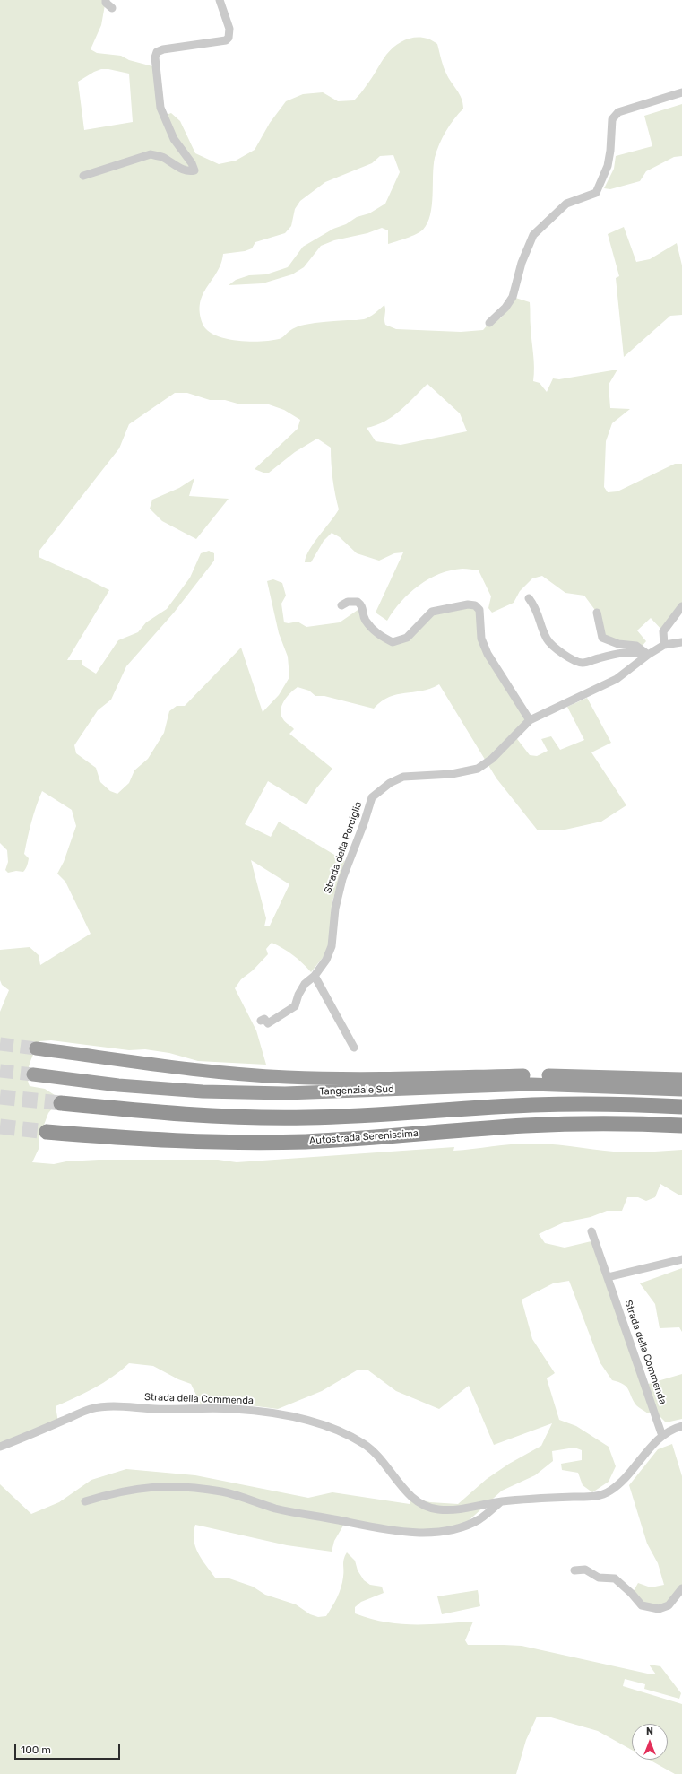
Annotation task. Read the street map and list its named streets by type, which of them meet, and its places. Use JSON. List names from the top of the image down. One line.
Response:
{"streets":{"highway":["Tangenziale Sud","Autostrada Serenissima"],"street":["Strada della Porciglia","Strada della Commenda"]},"scale_bar":"100 m","north":"top"}
